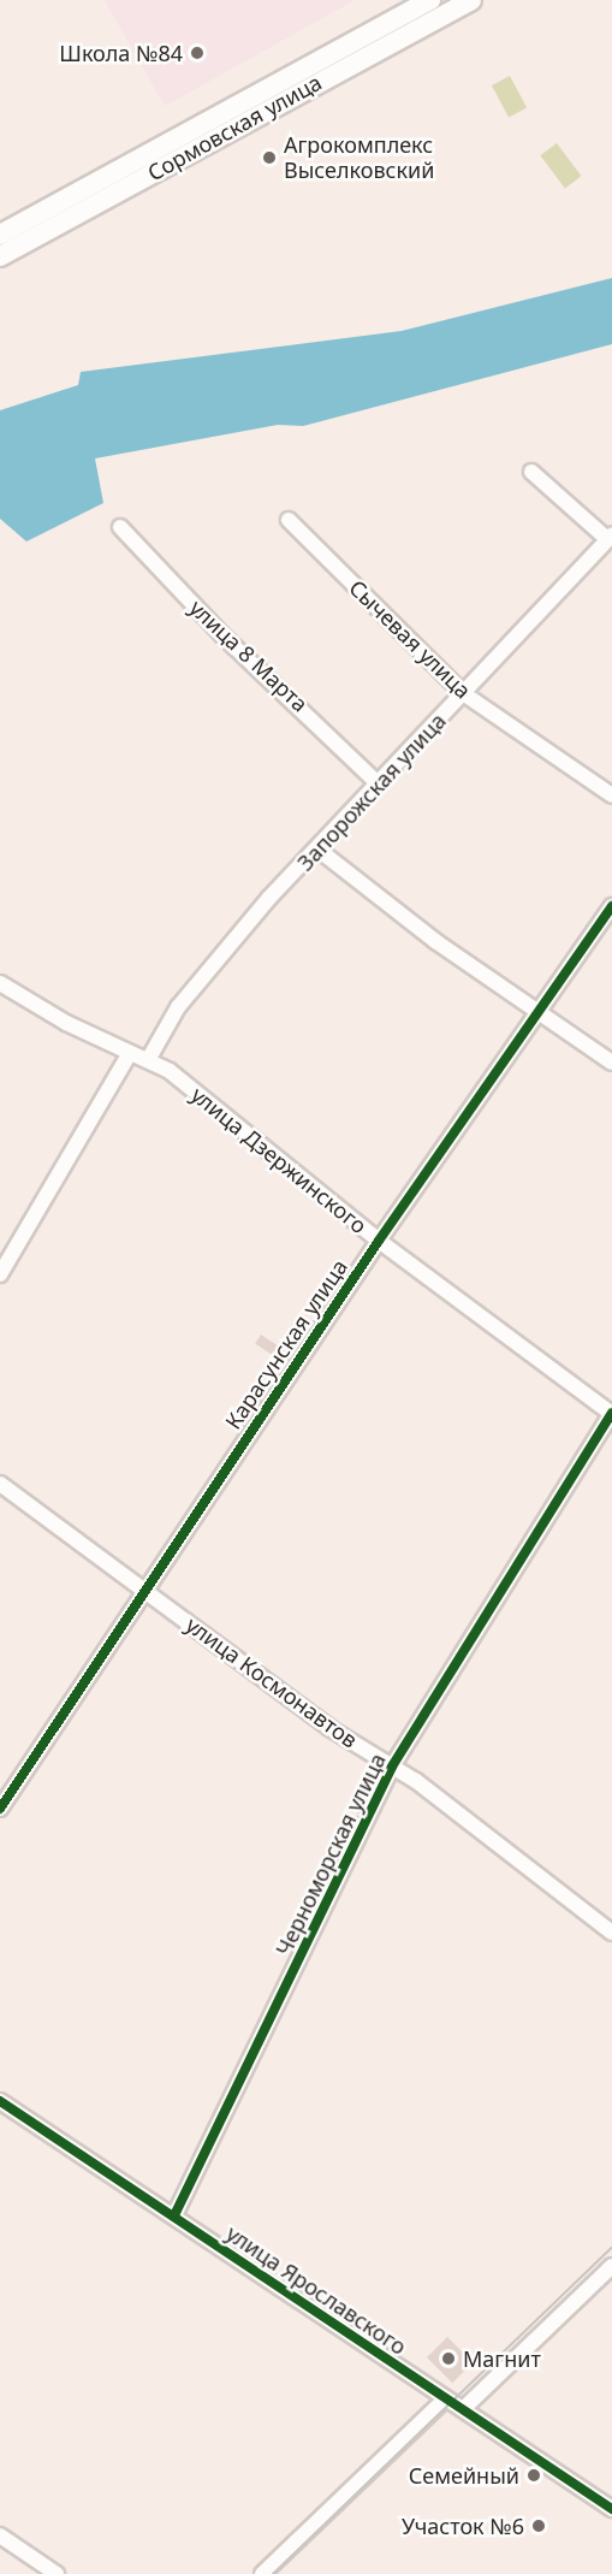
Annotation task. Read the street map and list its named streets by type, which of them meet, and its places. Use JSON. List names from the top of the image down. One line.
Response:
{"streets":{"main road":["Сормовская улица"],"street":["Сычевая улица","улица 8 Марта","Запорожская улица","улица Дзержинского","Карасунская улица","улица Космонавтов","Черноморская улица","улица Ярославского"]},"crossings":[["Сычевая улица","Запорожская улица"],["улица 8 Марта","Запорожская улица"],["Запорожская улица","улица Дзержинского"],["улица Дзержинского","Карасунская улица"],["улица Дзержинского","Черноморская улица"],["Карасунская улица","улица Космонавтов"],["улица Космонавтов","Черноморская улица"],["Черноморская улица","улица Ярославского"]],"places":["Школа №84","Агрокомплекс Выселковский","Магнит","Семейный","Участок №6"]}
